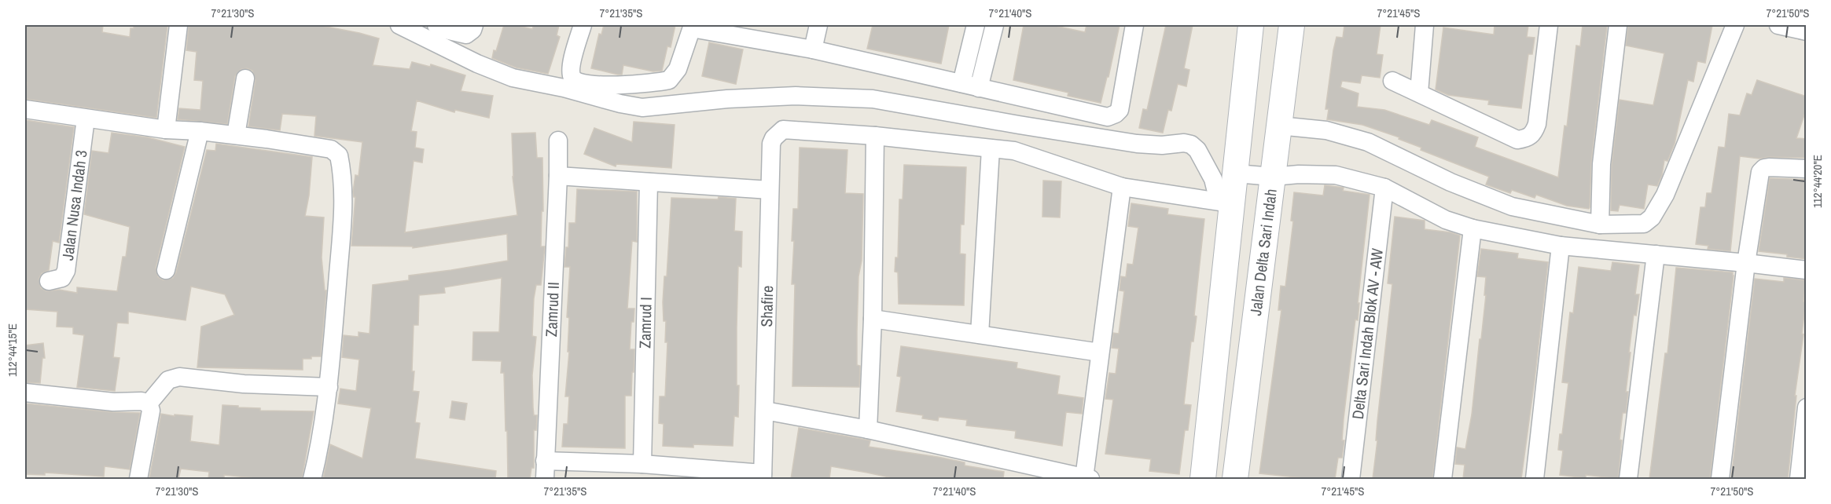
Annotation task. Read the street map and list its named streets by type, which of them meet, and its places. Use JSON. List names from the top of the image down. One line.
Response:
{"streets":{"street":["Jalan Nusa Indah 3","Jalan Delta Sari Indah","Shafire","Zamrud II","Zamrud I","Delta Sari Indah Blok AV - AW"]},"coordinates":["7°21'30\"S","7°21'35\"S","7°21'40\"S","7°21'45\"S","7°21'50\"S","112°44'20\"E","112°44'15\"E"]}
